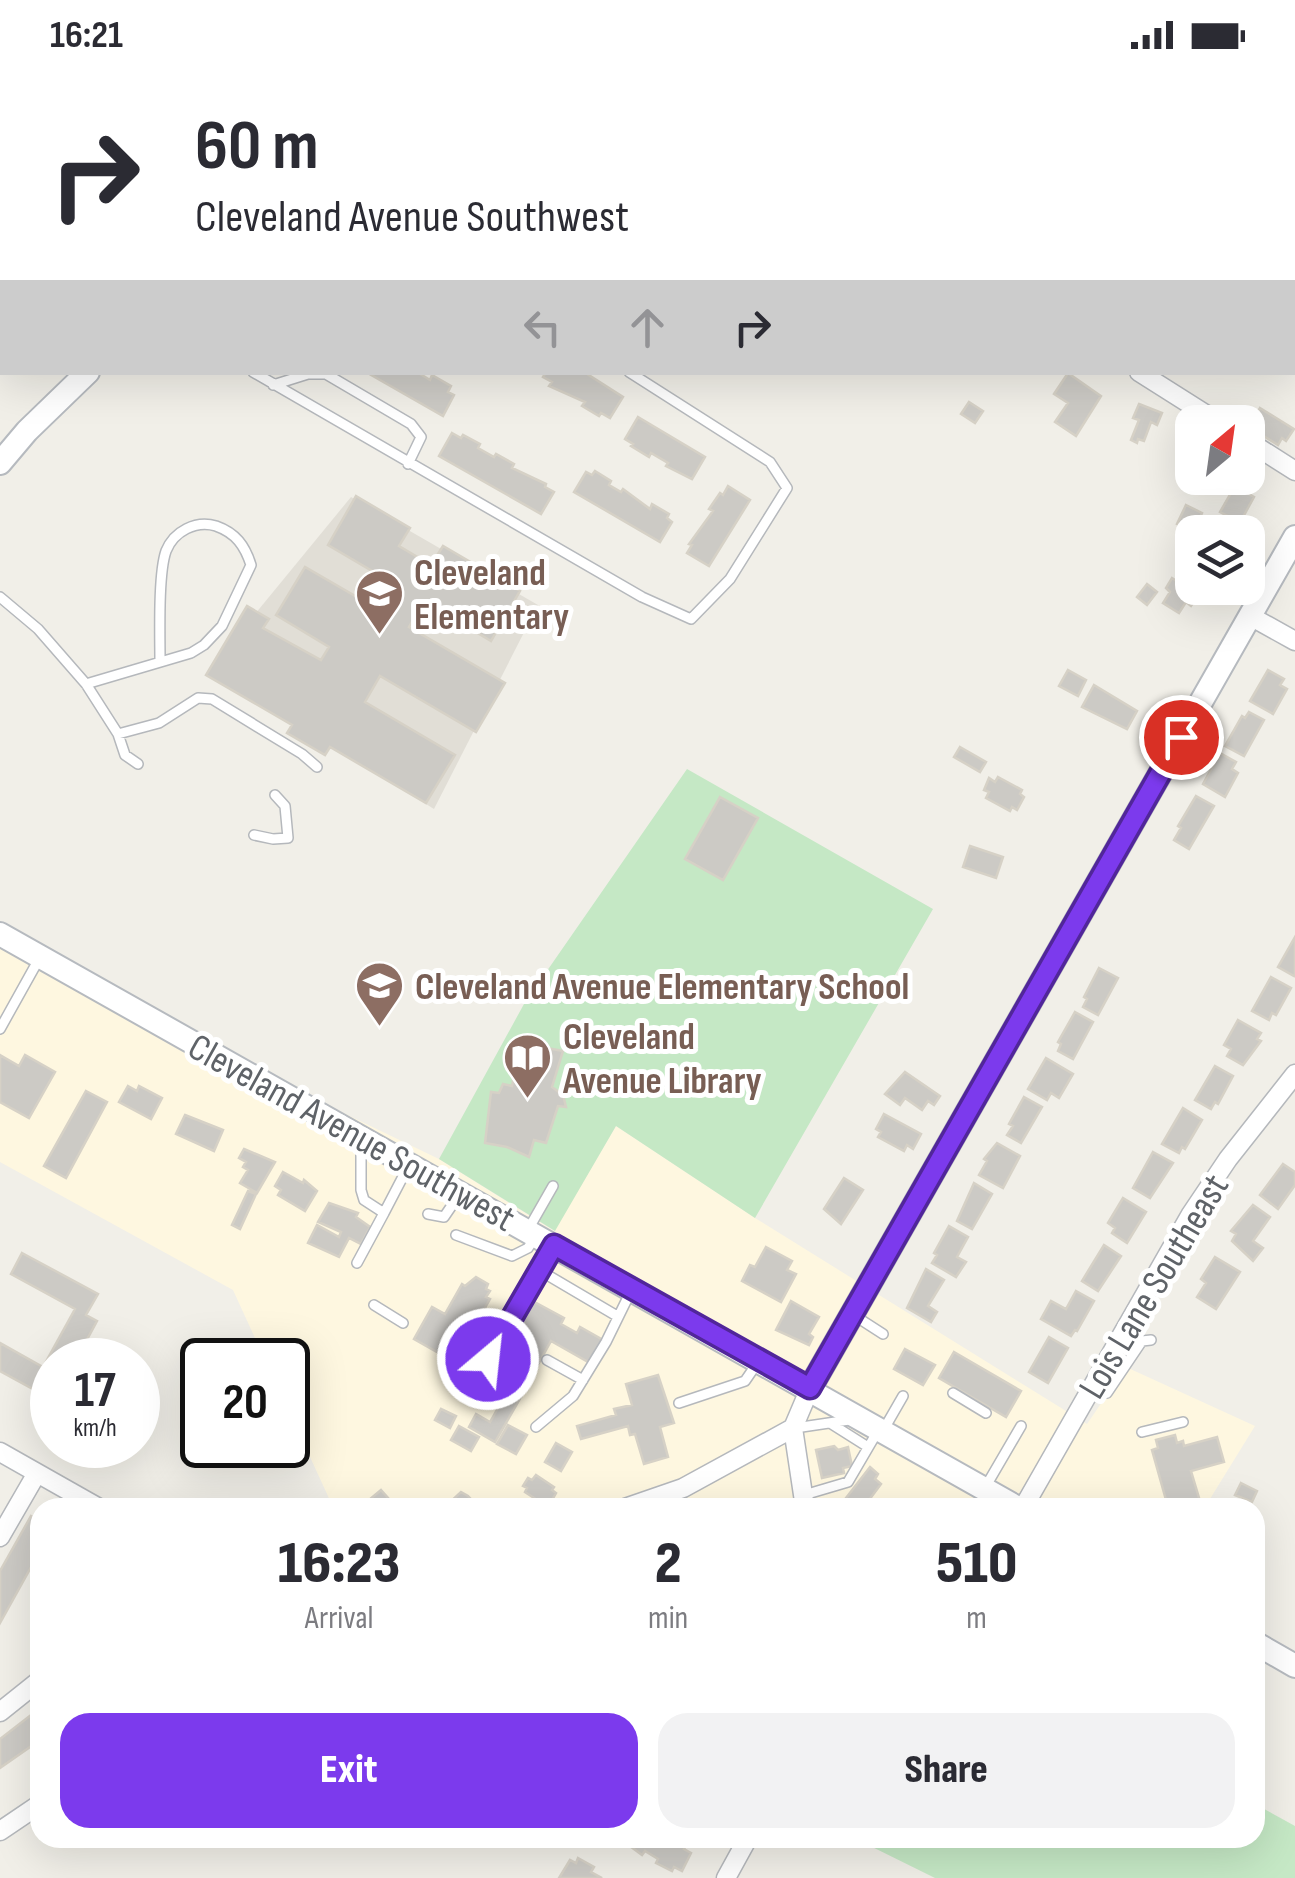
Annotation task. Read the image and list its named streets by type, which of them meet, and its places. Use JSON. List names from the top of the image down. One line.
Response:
{"streets":{"main road":["Cleveland Avenue Southwest"],"street":["Lois Lane Southeast"]},"places":{"school or university":["Cleveland Elementary","Cleveland Avenue Elementary School"],"library":["Cleveland Avenue Library"]},"north":"top right","page":{"status":"16:21","turn":["60 m","Cleveland Avenue Southwest"],"speed":"17 km/h","limit":"20","eta":["16:23","Arrival","2","min","510","m"],"buttons":["Exit","Share"]}}
